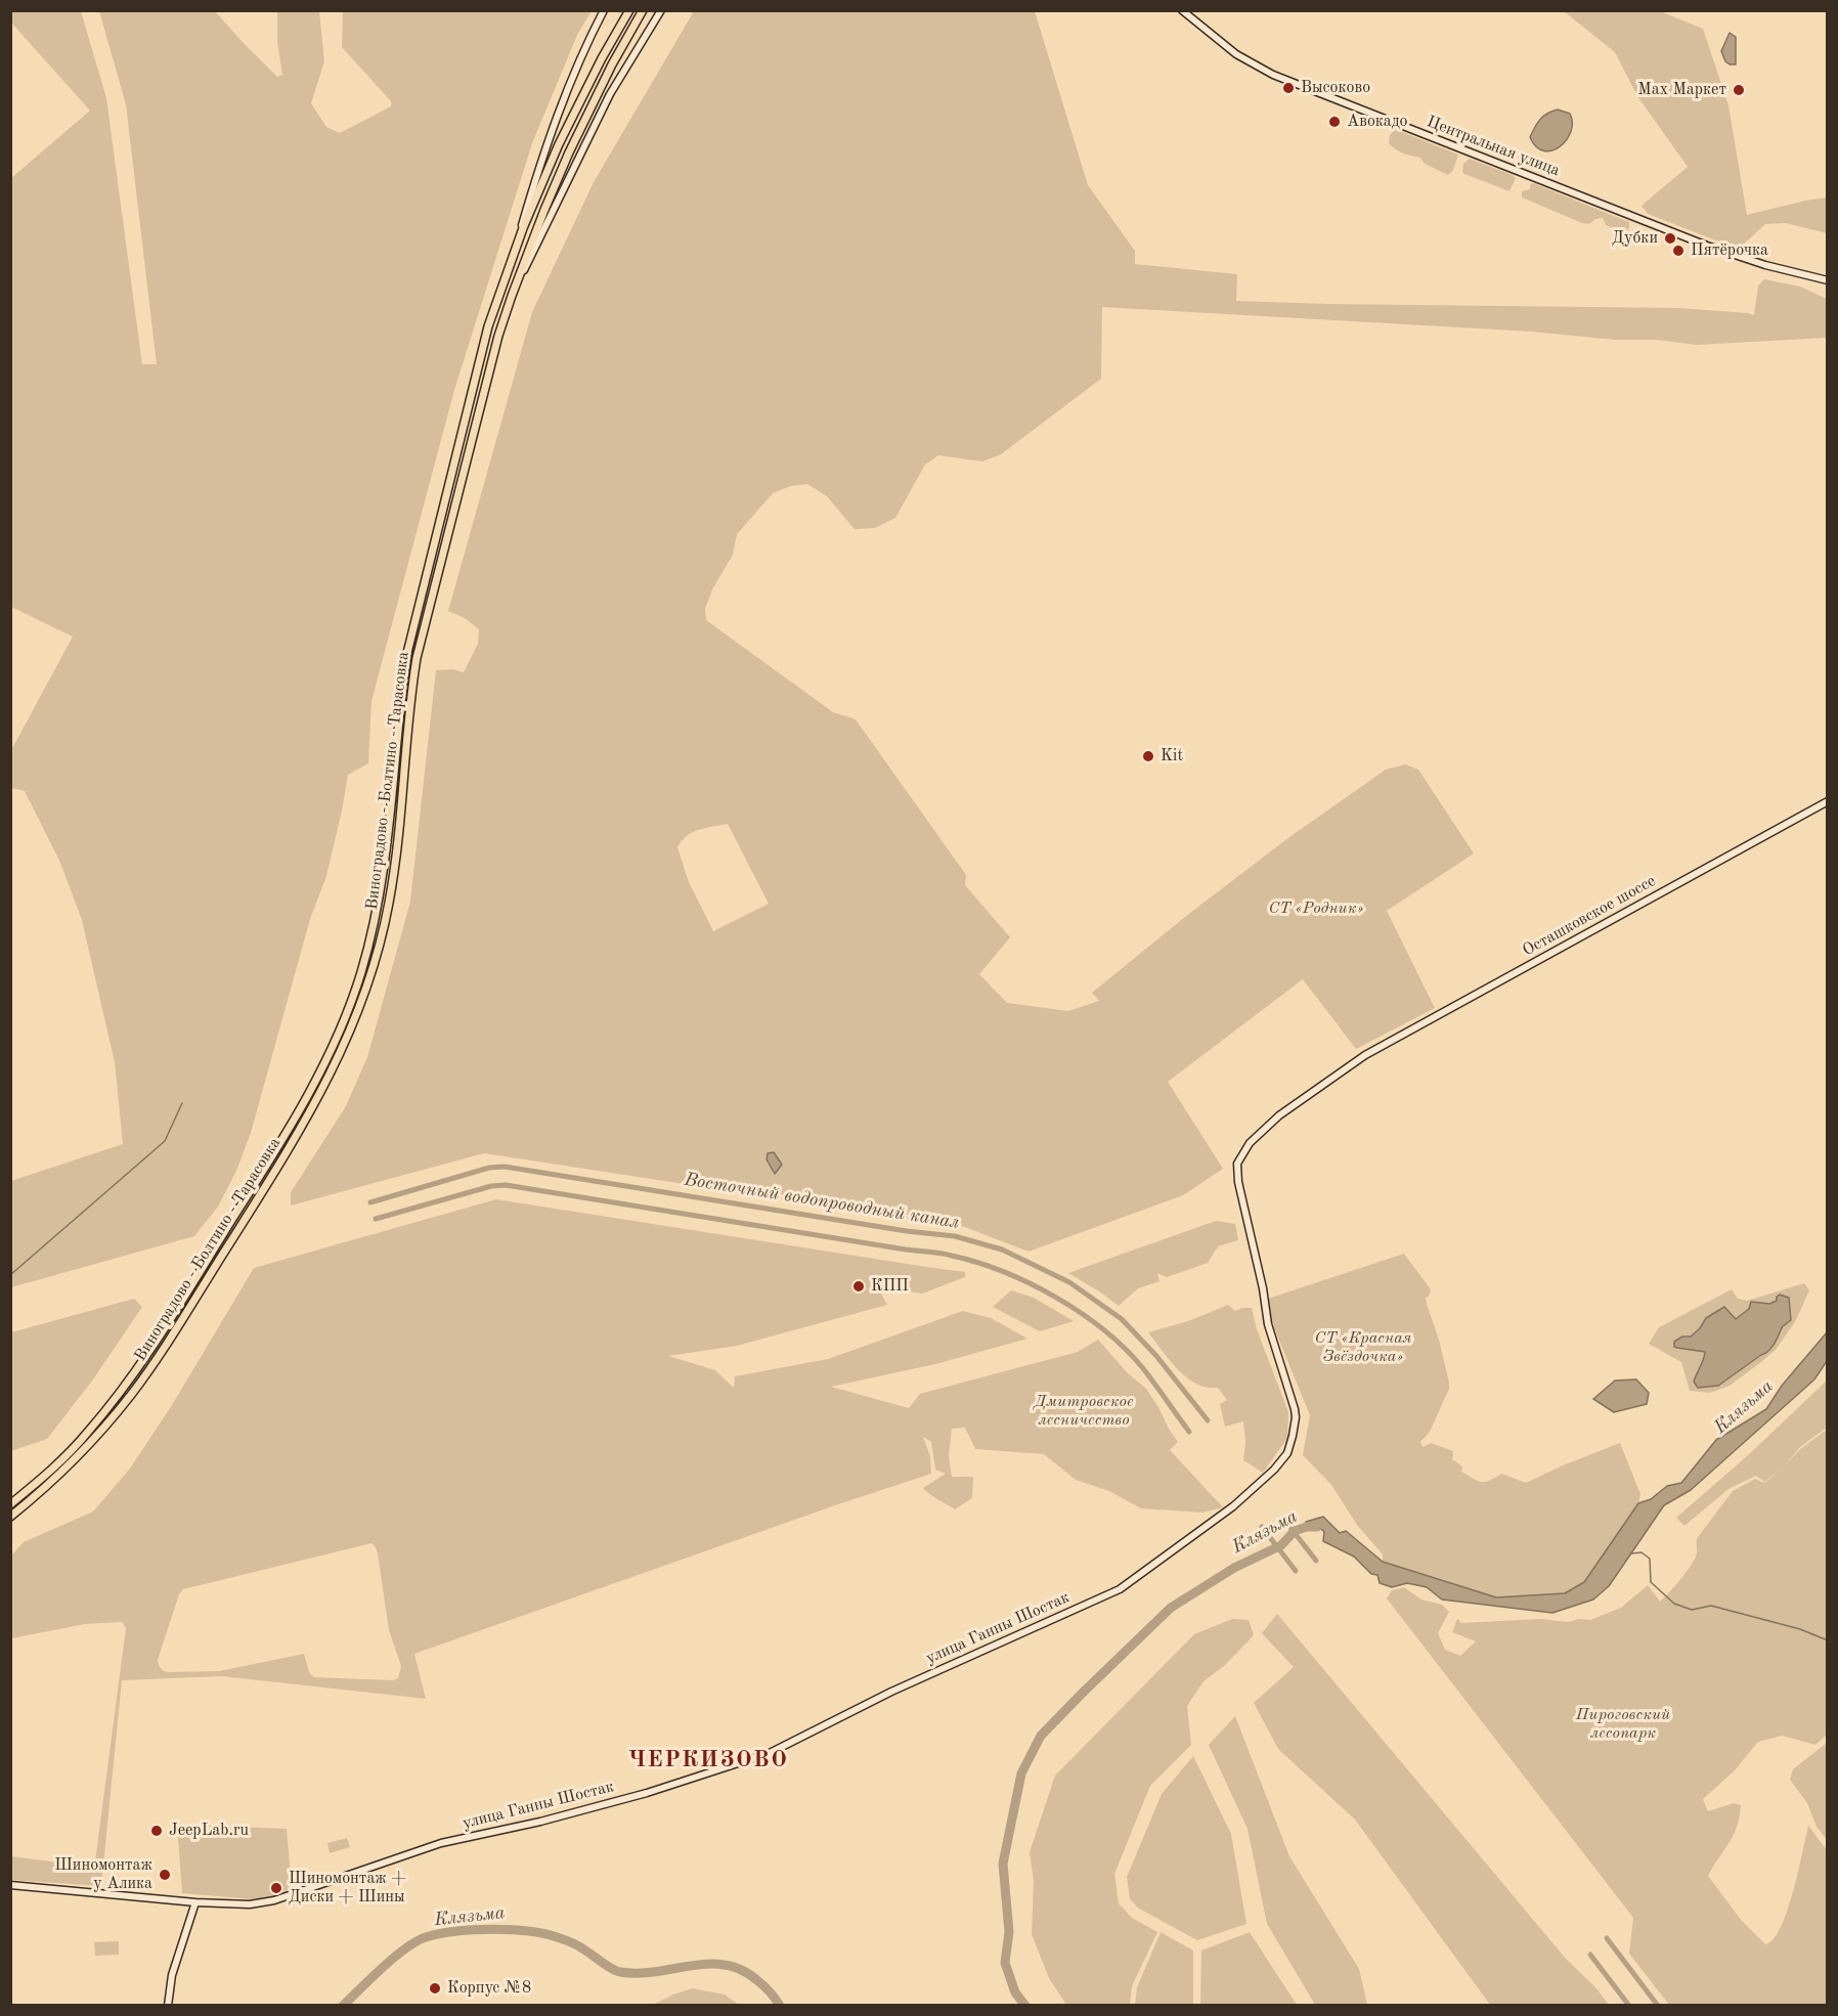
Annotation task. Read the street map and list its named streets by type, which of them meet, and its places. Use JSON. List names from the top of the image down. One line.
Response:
{"streets":{"main road":["Центральная улица","Виноградово - Болтино - Тарасовка","Осташковское шоссе","улица Ганны Шостак"]},"crossings":[["Осташковское шоссе","улица Ганны Шостак"]],"districts":["ЧЕРКИЗОВО"],"water":["Восточный водопроводный канал","Клязьма"],"parks":["СТ «Родник»","СТ «Красная Звёздочка»","Дмитровское лесничество","Пироговский лесопарк"],"places":["Высоково","Мах Маркет","Авокадо","Дубки","Пятёрочка","Kit","КПП","JeepLab.ru","Шиномонтаж у Алика","Шиномонтаж + Диски + Шины","Корпус №8"]}
